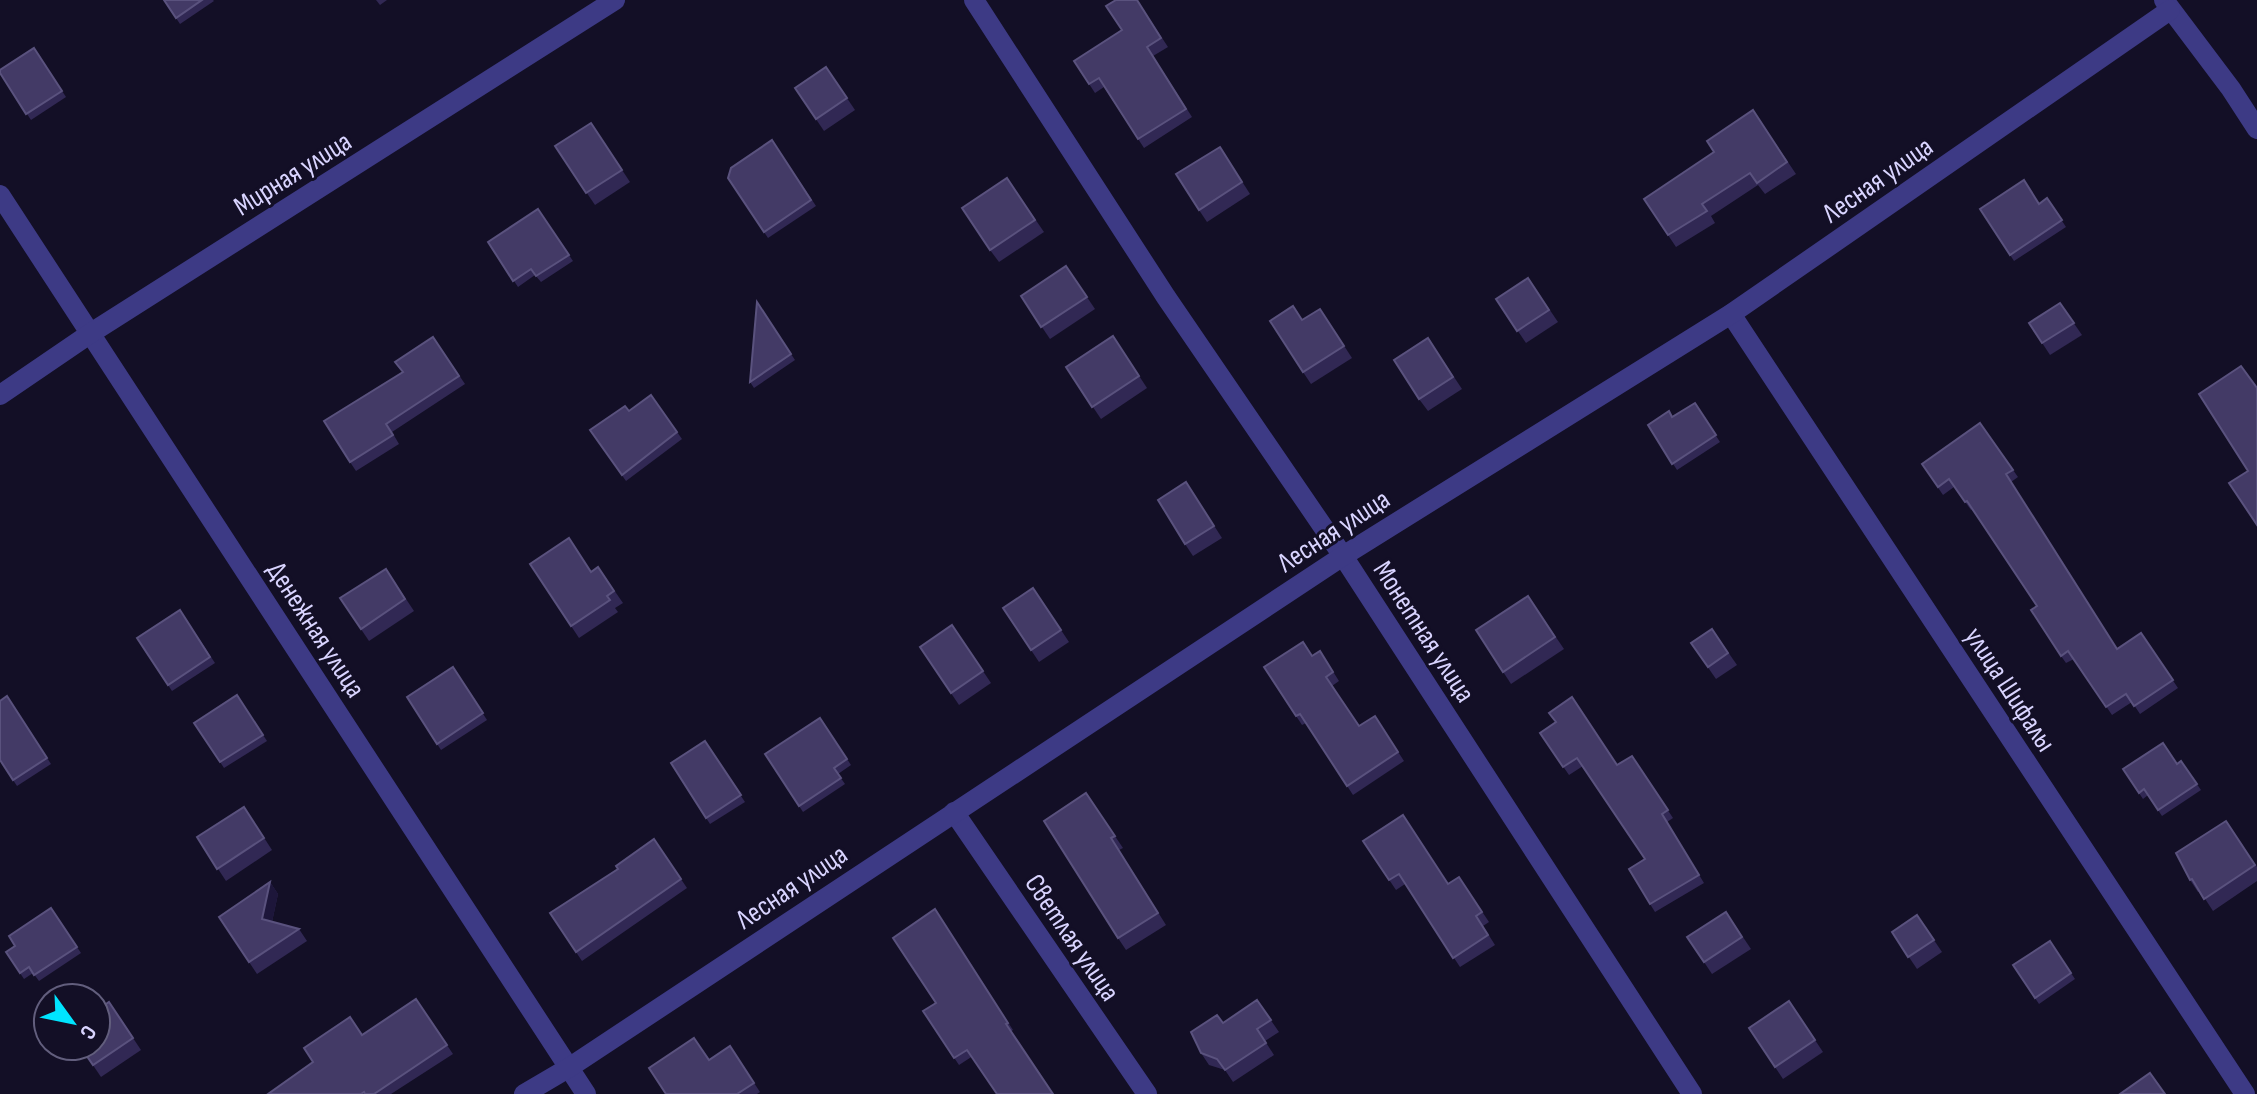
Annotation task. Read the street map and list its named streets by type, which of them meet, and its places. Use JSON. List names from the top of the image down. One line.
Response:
{"streets":{"street":["Мирная улица","Лесная улица","Денежная улица","Монетная улица","улица Шифалы","Светлая улица"]},"crossings":[["Мирная улица","Денежная улица"],["Лесная улица","Денежная улица"],["Лесная улица","Монетная улица"],["Лесная улица","улица Шифалы"],["Лесная улица","Светлая улица"]],"north":"bottom right"}
